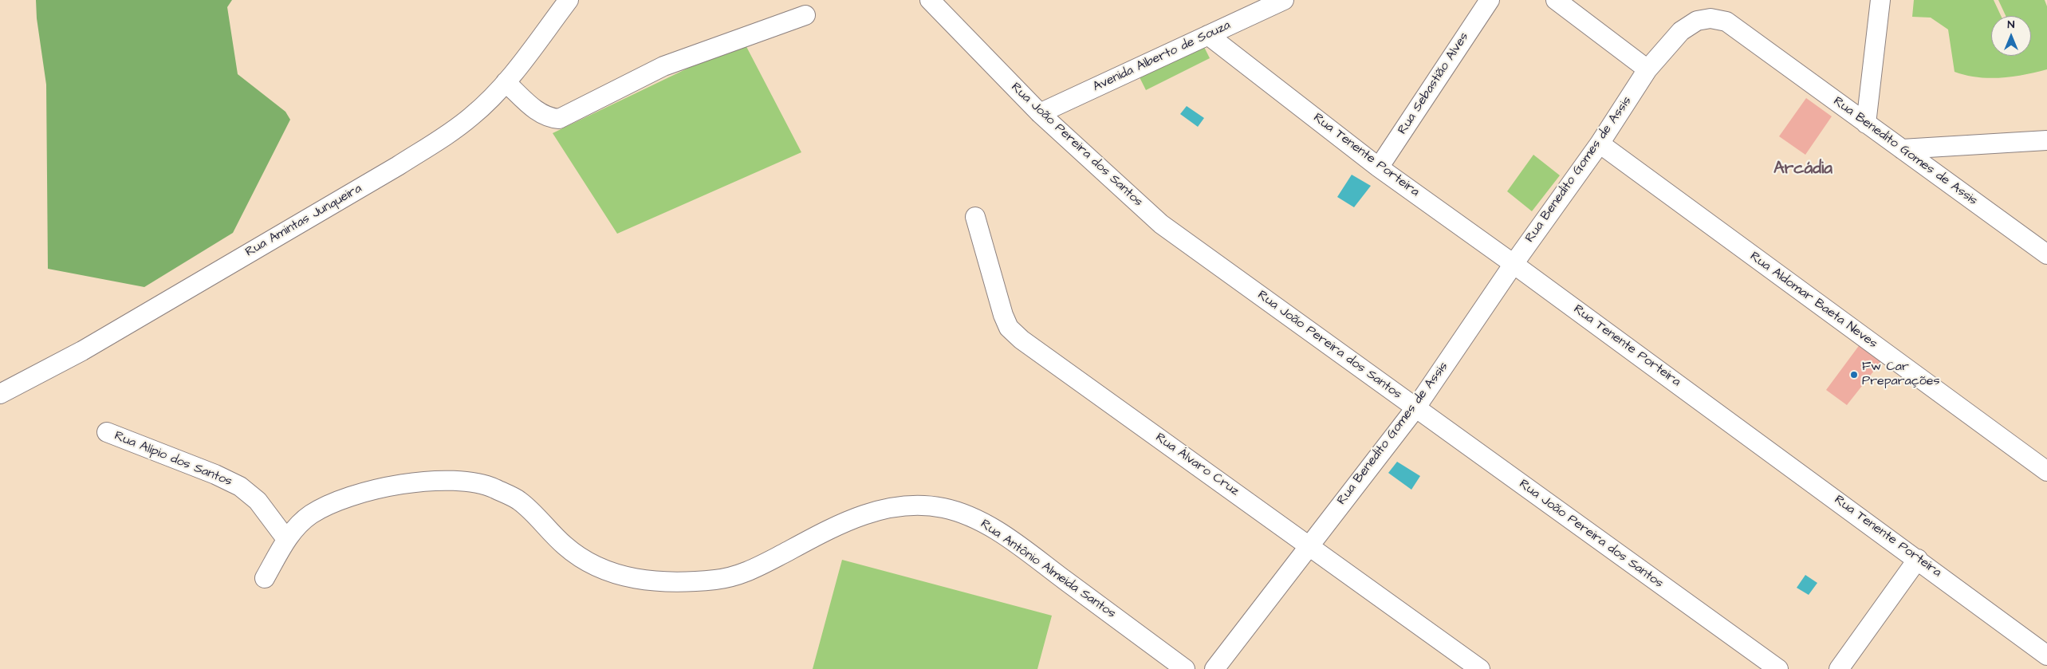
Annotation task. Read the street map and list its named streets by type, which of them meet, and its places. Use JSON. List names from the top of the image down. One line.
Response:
{"streets":{"street":["Avenida Alberto de Souza","Rua Sebastião Alves","Rua João Pereira dos Santos","Rua Benedito Gomes de Assis","Rua Tenente Porteira","Rua Amintas Junqueira","Rua Aldomar Baeta Neves","Rua Alípio dos Santos","Rua Álvaro Cruz","Rua Antônio Almeida Santos"]},"crossings":[["Avenida Alberto de Souza","Rua João Pereira dos Santos"],["Avenida Alberto de Souza","Rua Tenente Porteira"],["Rua Sebastião Alves","Rua Tenente Porteira"],["Rua João Pereira dos Santos","Rua Benedito Gomes de Assis"],["Rua Benedito Gomes de Assis","Rua Tenente Porteira"],["Rua Benedito Gomes de Assis","Rua Aldomar Baeta Neves"],["Rua Benedito Gomes de Assis","Rua Álvaro Cruz"],["Rua Alípio dos Santos","Rua Antônio Almeida Santos"]],"districts":["Arcádia"],"places":["Fw Car Preparações"],"north":"top"}
